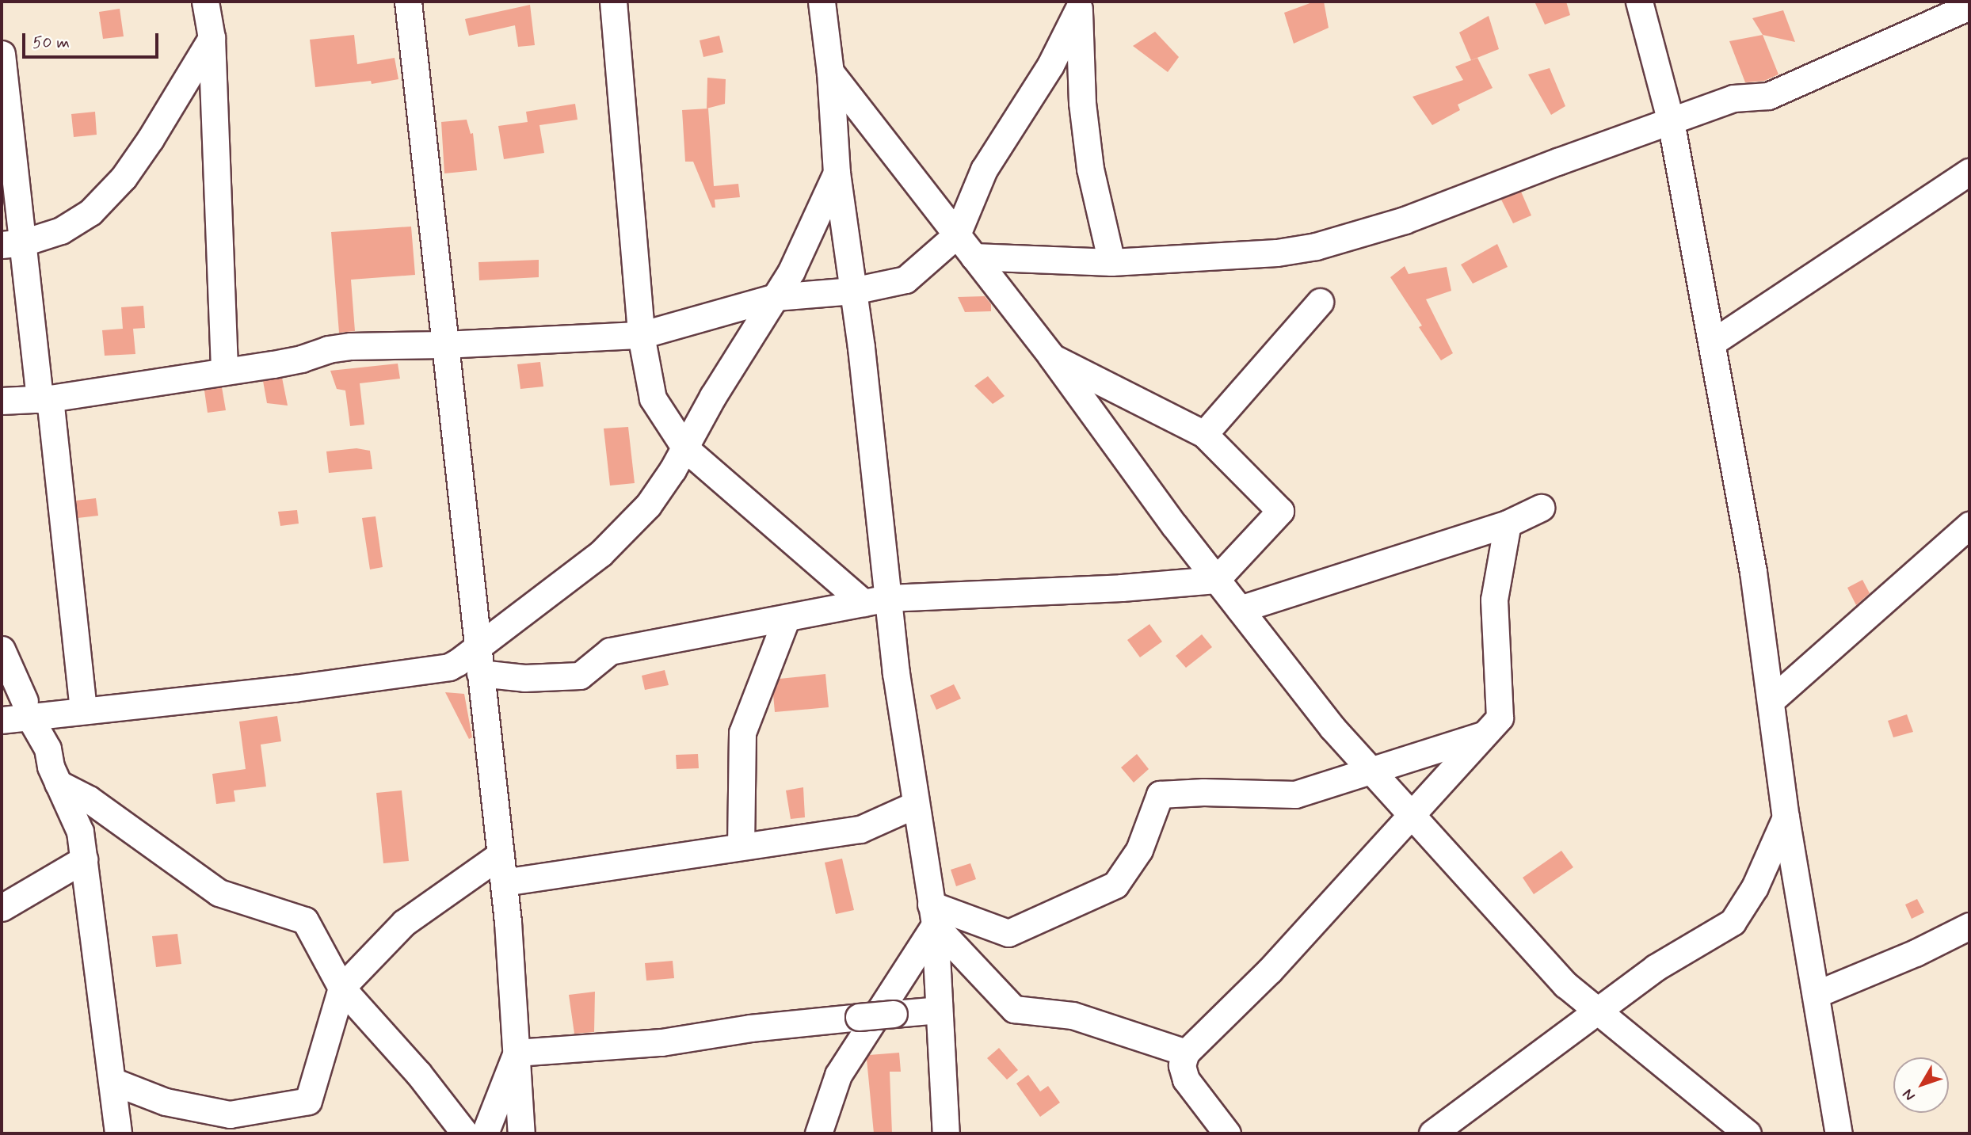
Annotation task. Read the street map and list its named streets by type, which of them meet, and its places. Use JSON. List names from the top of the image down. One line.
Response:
{"scale_bar":"50 m","north":"bottom left"}
